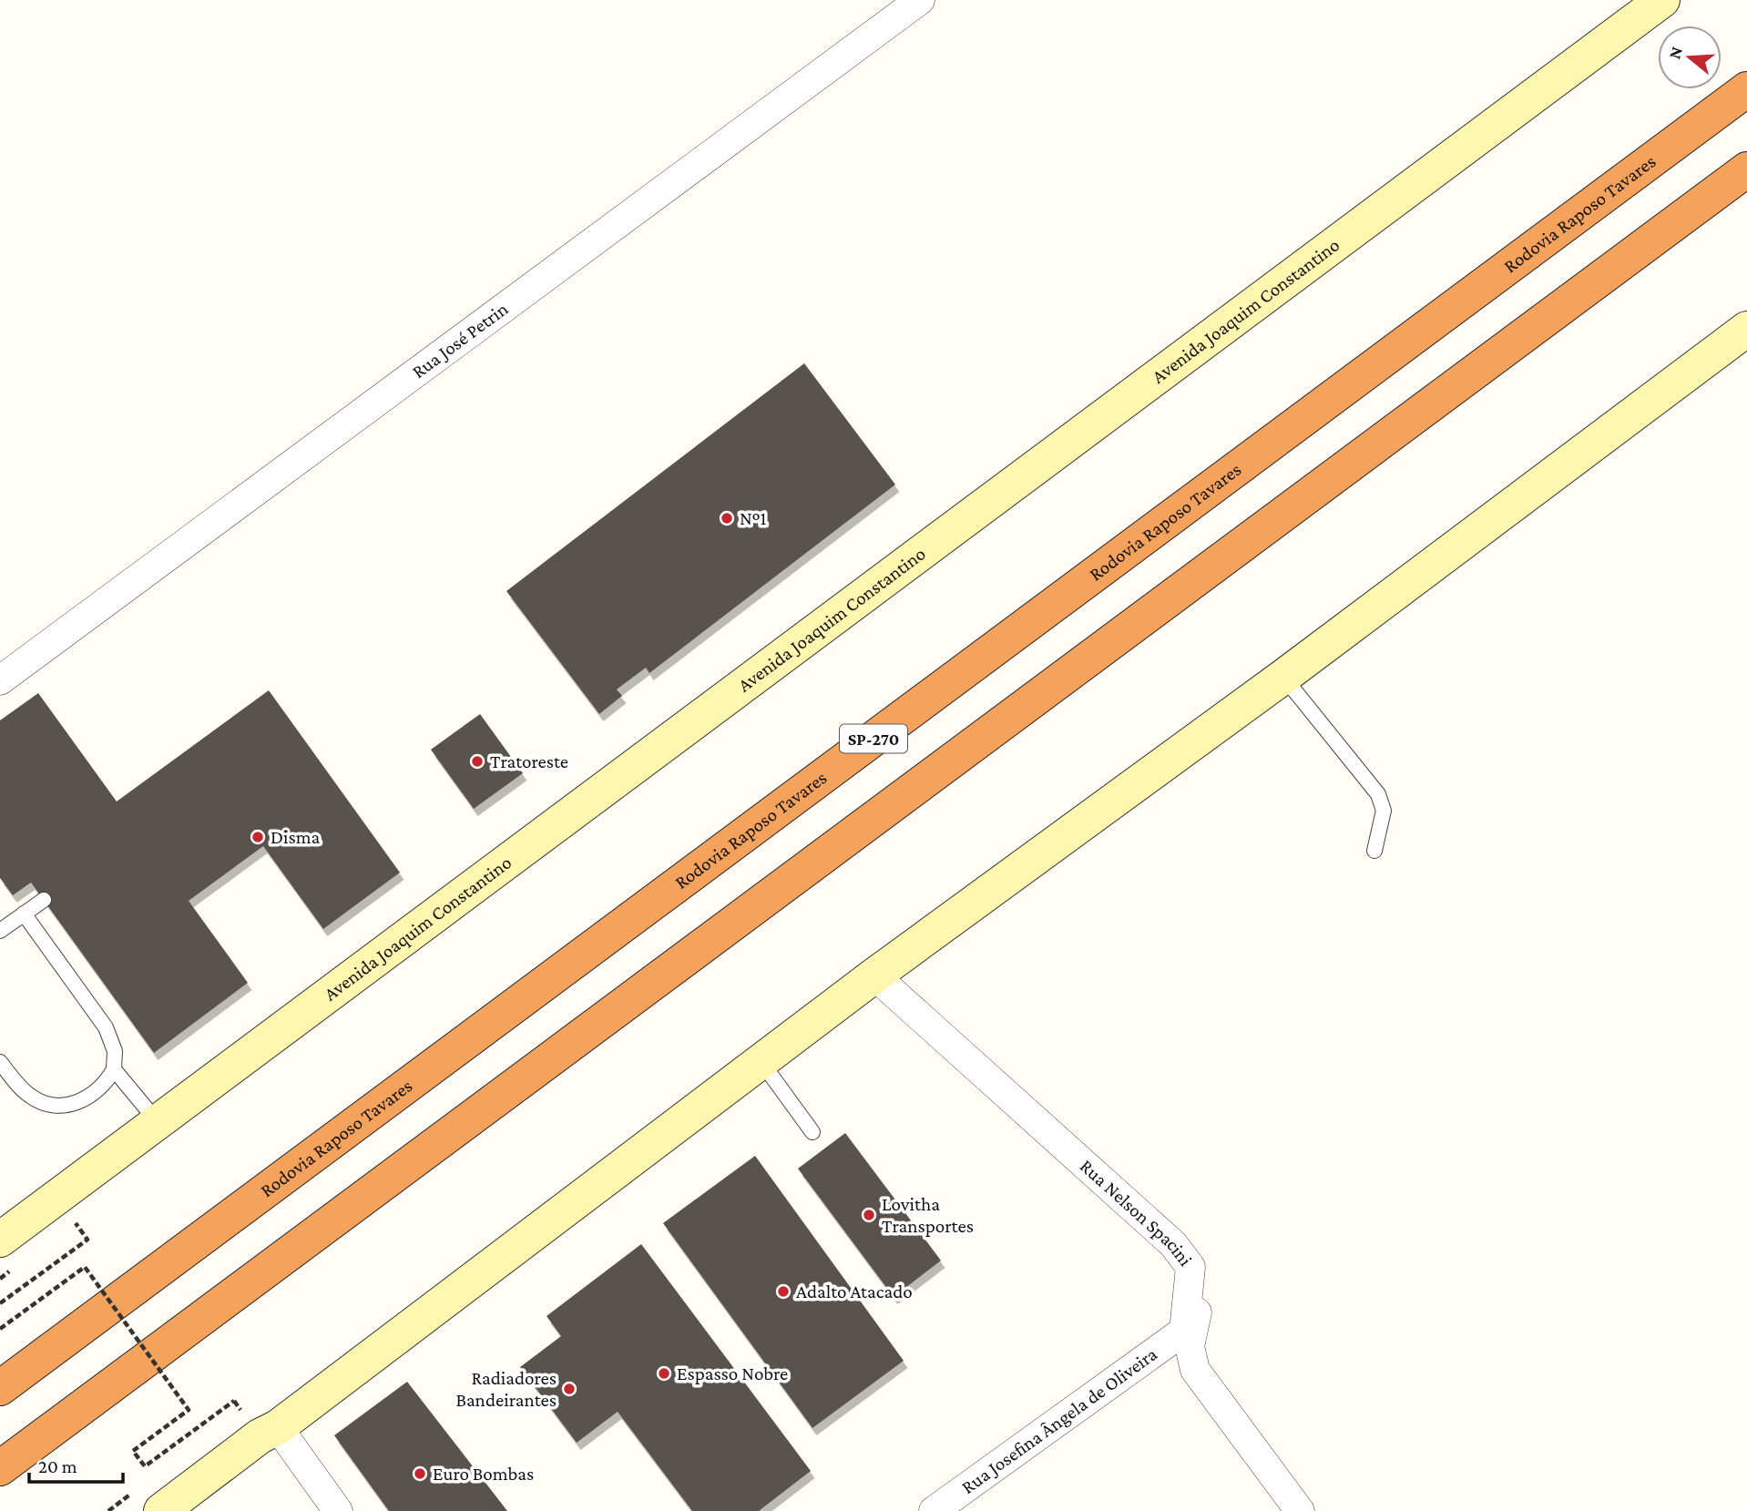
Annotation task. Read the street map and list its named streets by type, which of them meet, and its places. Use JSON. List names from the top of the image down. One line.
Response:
{"streets":{"highway":["Rodovia Raposo Tavares","SP-270"],"street":["Avenida Joaquim Constantino","Rua José Petrin","Rua Nelson Spacini","Rua Josefina Ângela de Oliveira"]},"crossings":[["Rua Nelson Spacini","Rua Josefina Ângela de Oliveira"]],"places":["Nº1","Tratoreste","Disma","Lovitha Transportes","Adalto Atacado","Espasso Nobre","Radiadores Bandeirantes","Euro Bombas"],"scale_bar":"20 m","north":"left"}
